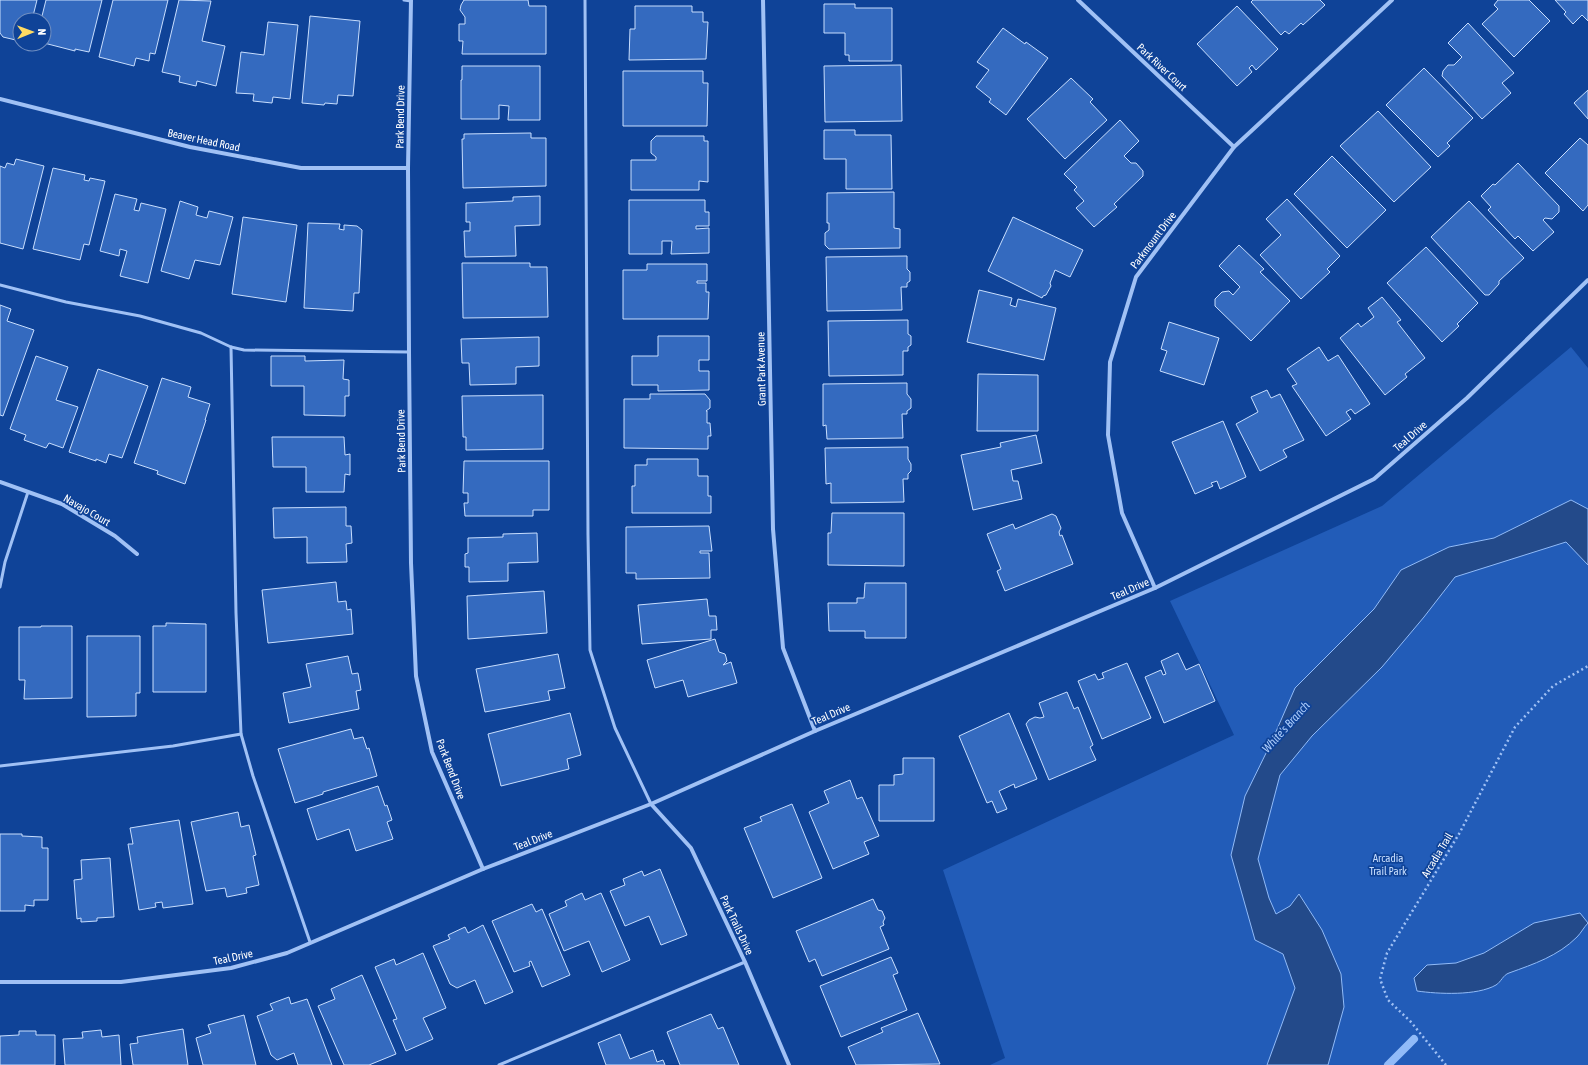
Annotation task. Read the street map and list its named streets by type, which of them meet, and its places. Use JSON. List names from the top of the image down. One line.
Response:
{"streets":{"street":["Park River Court","Park Bend Drive","Beaver Head Road","Parkmount Drive","Grant Park Avenue","Teal Drive","Navajo Court","Park Trails Drive"],"path":["Arcadia Trail"]},"crossings":[["Park River Court","Parkmount Drive"],["Park Bend Drive","Beaver Head Road"],["Park Bend Drive","Teal Drive"],["Parkmount Drive","Teal Drive"],["Grant Park Avenue","Teal Drive"],["Teal Drive","Park Trails Drive"]],"water":["White's Branch"],"parks":["Arcadia Trail Park"],"north":"right"}
